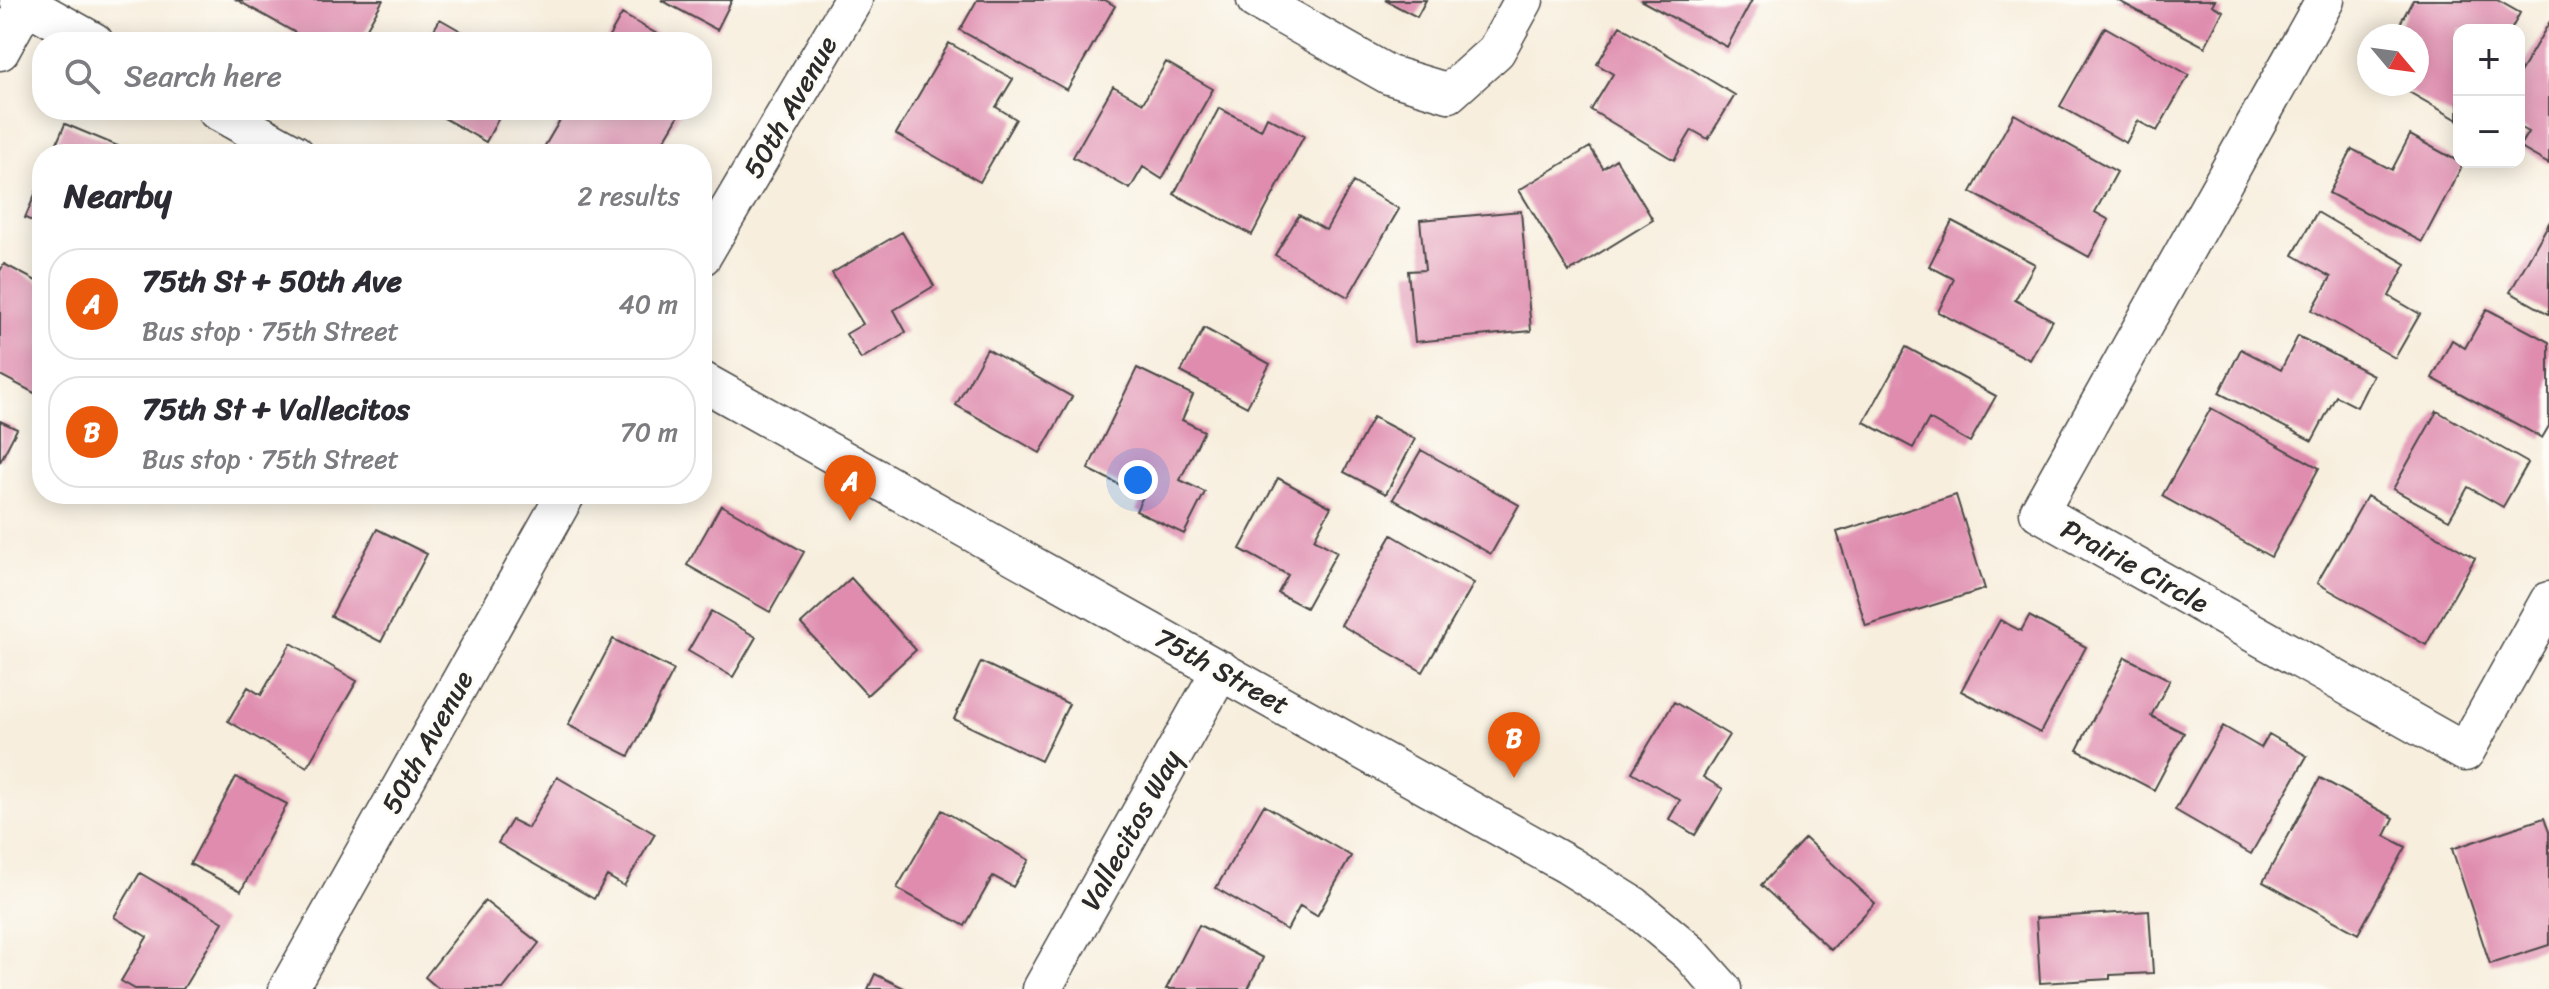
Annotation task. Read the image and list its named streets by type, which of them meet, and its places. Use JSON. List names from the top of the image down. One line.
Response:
{"streets":{"street":["50th Avenue","Prairie Circle","75th Street","Vallecitos Way"]},"crossings":[["75th Street","Vallecitos Way"]],"north":"bottom right","page":{"map_buttons":["+","−"],"search":"Search here","heading":["Nearby","2 results"],"list":[{"mark":"A","name":"75th St + 50th Ave","note":"Bus stop · 75th Street","value":"40 m"},{"mark":"B","name":"75th St + Vallecitos","note":"Bus stop · 75th Street","value":"70 m"}],"pins":["A","B"]}}
